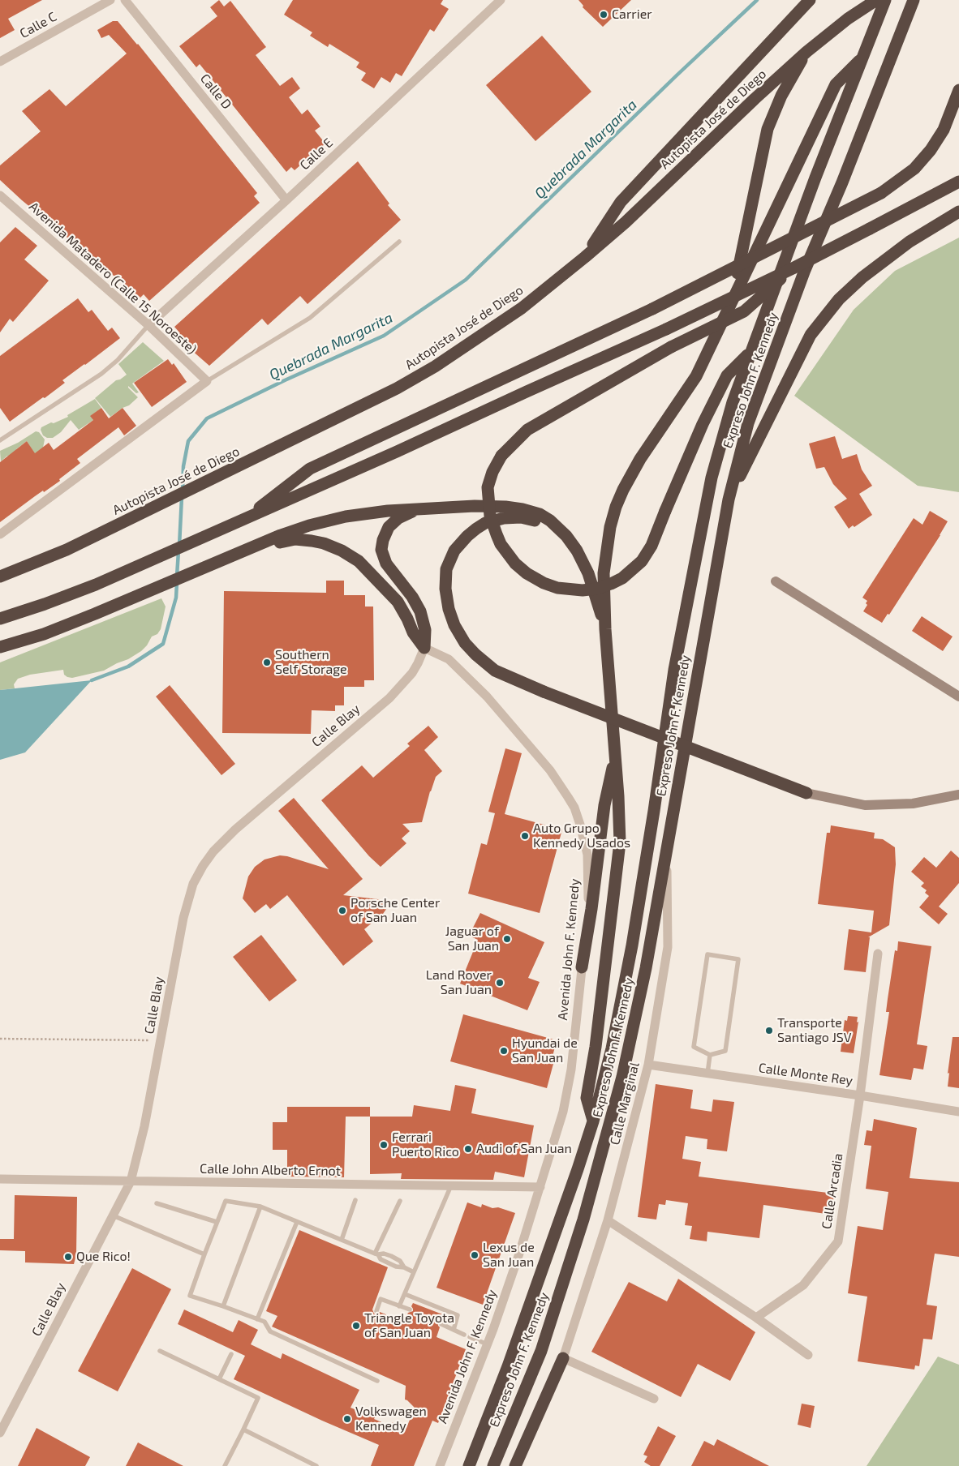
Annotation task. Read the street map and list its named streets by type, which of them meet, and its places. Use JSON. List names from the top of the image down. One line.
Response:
{"streets":{"highway":["Autopista José de Diego","Expreso John F. Kennedy"],"street":["Calle C","Calle D","Calle E","Avenida Matadero (Calle 15 Noroeste)","Calle Blay","Avenida John F. Kennedy","Calle Monte Rey","Calle Marginal","Calle John Alberto Ernot","Calle Arcadia"]},"crossings":[["Calle D","Calle E"],["Calle E","Avenida Matadero (Calle 15 Noroeste)"],["Expreso John F. Kennedy","Calle Marginal"],["Calle Blay","Avenida John F. Kennedy"],["Calle Blay","Calle John Alberto Ernot"],["Avenida John F. Kennedy","Calle John Alberto Ernot"],["Calle Monte Rey","Calle Marginal"],["Calle Monte Rey","Calle Arcadia"]],"water":["Quebrada Margarita"],"places":["Carrier","Southern Self Storage","Auto Grupo Kennedy Usados","Porsche Center of San Juan","Jaguar of San Juan","Land Rover San Juan","Transporte Santiago JSV","Hyundai de San Juan","Ferrari Puerto Rico","Audi of San Juan","Lexus de San Juan","Que Rico!","Triangle Toyota of San Juan","Volkswagen Kennedy"]}
